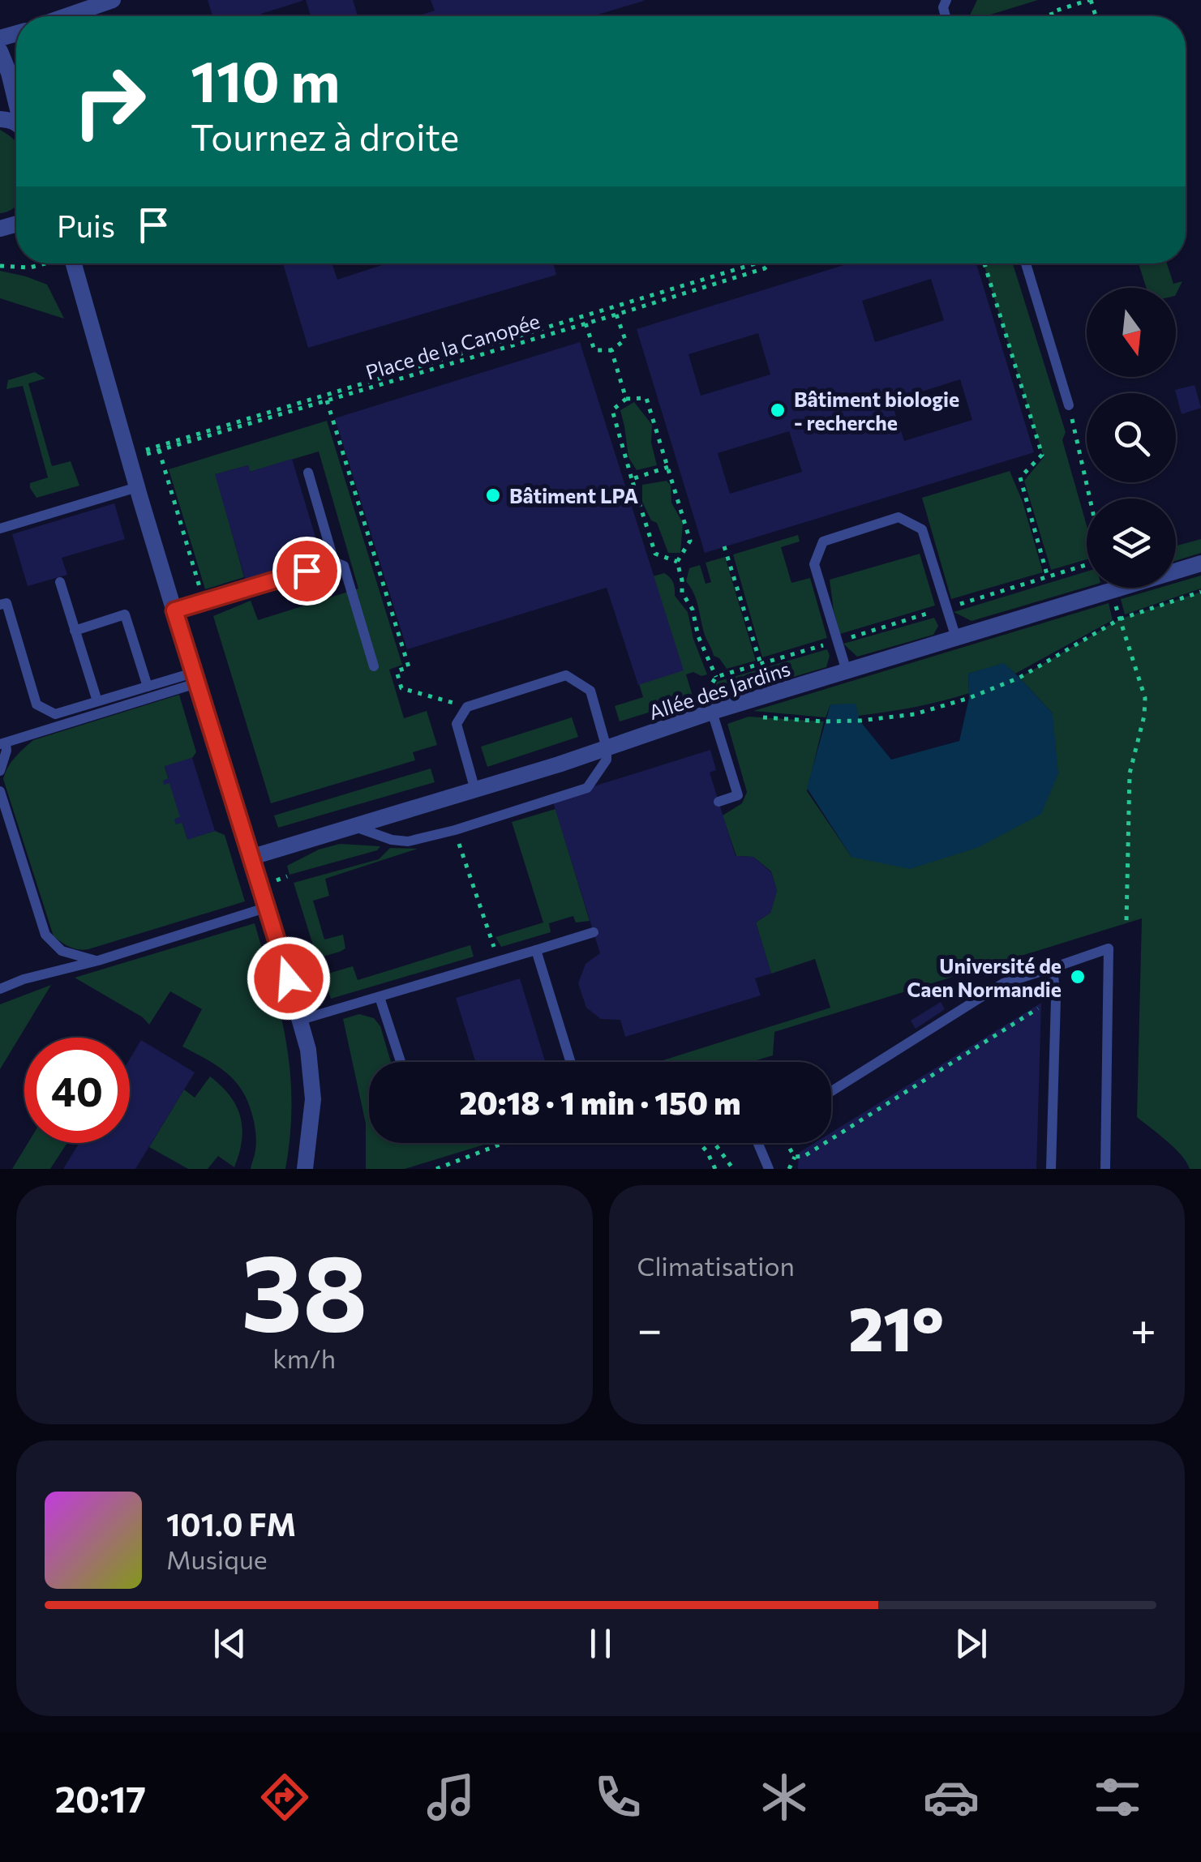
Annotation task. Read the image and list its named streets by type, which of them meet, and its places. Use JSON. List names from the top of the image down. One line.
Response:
{"streets":{"street":["Allée des Jardins"],"path":["Place de la Canopée"]},"places":["Bâtiment biologie - recherche","Bâtiment LPA","Université de Caen Normandie"],"north":"bottom","page":{"turn":["110 m","Tournez à droite"],"then":"Puis","limit":"40","trip":"20:18 · 1 min · 150 m","tile":[["38","km/h"],"Climatisation"],"heat":["−","21°","+"],"song":["101.0 FM","Musique"],"tabs":"20:17"}}
